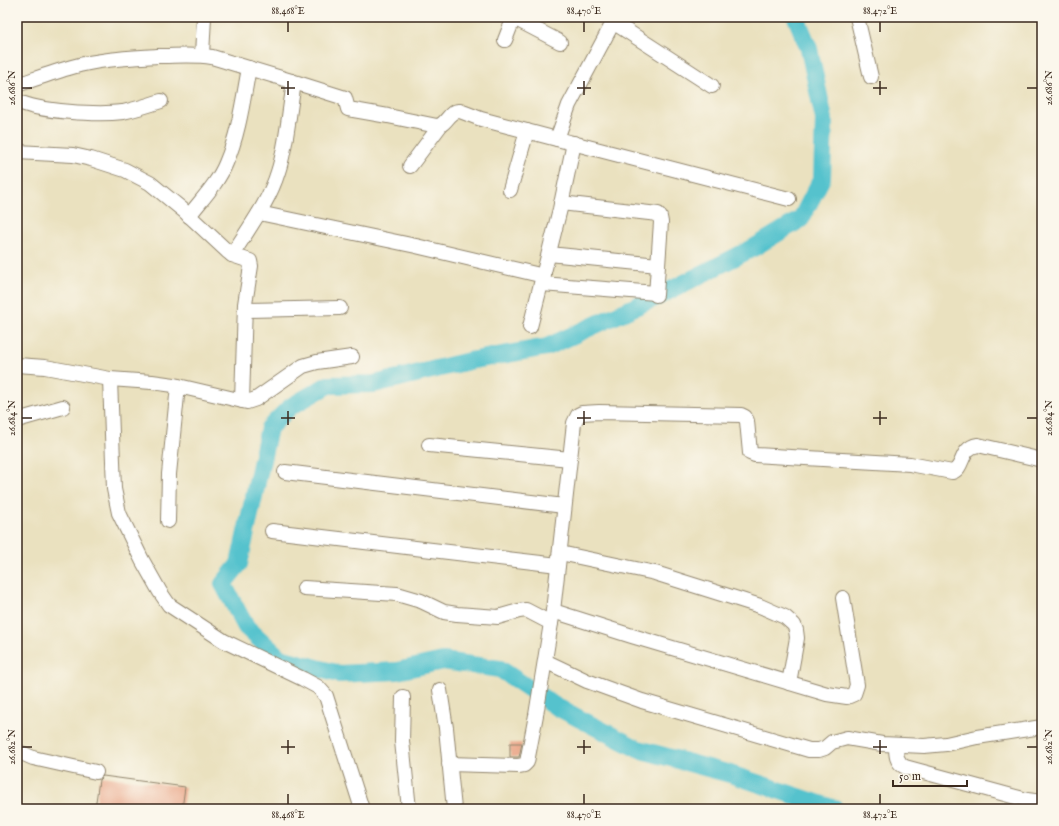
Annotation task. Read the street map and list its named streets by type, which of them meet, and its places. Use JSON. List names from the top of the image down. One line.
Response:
{"scale_bar":"50 m","coordinates":["88.468°E","88.470°E","88.472°E","26.686°N","26.684°N","26.682°N"]}
